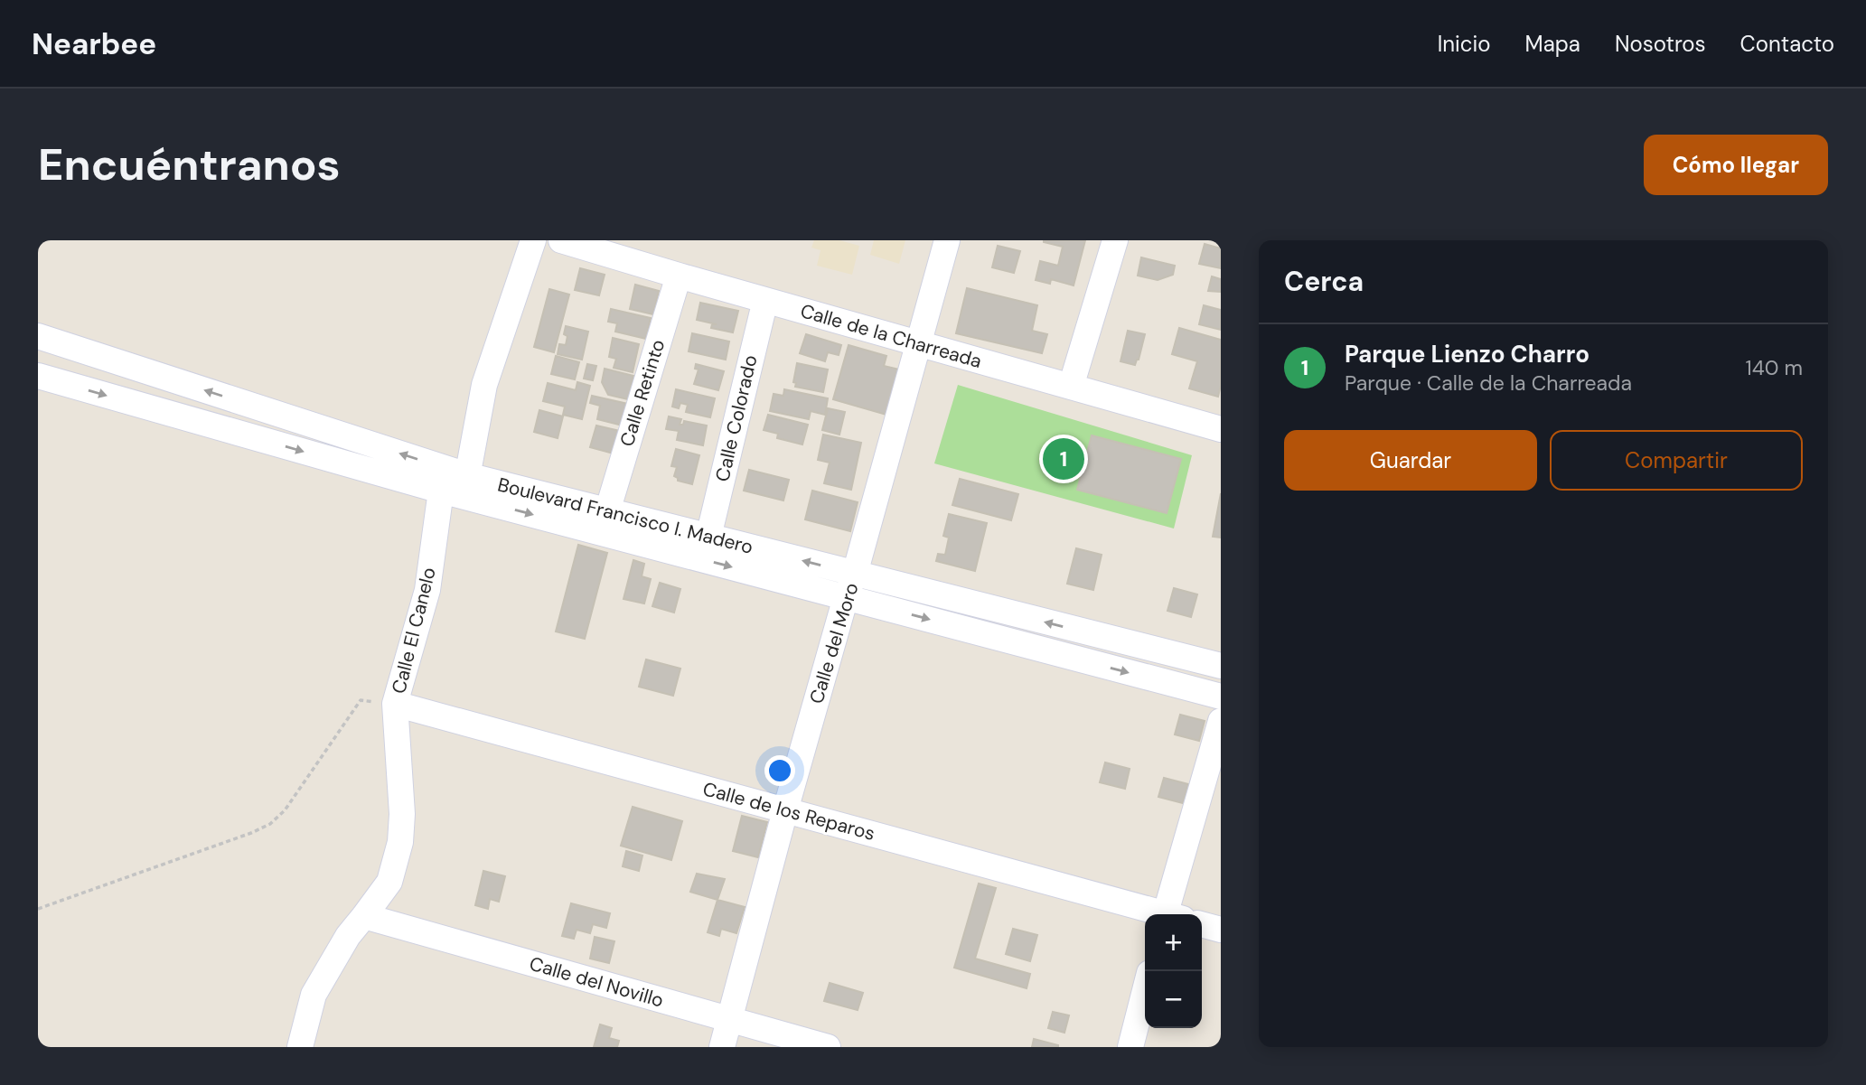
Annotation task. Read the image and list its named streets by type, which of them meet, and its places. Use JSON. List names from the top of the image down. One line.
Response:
{"streets":{"street":["Calle de la Charreada","Calle Retinto","Calle Colorado","Boulevard Francisco I. Madero","Calle El Canelo","Calle del Moro","Calle de los Reparos","Calle del Novillo"]},"crossings":[["Calle de la Charreada","Calle Retinto"],["Calle de la Charreada","Calle Colorado"],["Calle de la Charreada","Calle del Moro"],["Calle Retinto","Boulevard Francisco I. Madero"],["Calle Colorado","Boulevard Francisco I. Madero"],["Boulevard Francisco I. Madero","Calle El Canelo"],["Boulevard Francisco I. Madero","Calle del Moro"],["Calle El Canelo","Calle de los Reparos"],["Calle El Canelo","Calle del Novillo"],["Calle del Moro","Calle de los Reparos"],["Calle del Moro","Calle del Novillo"]],"page":{"header":"Nearbee","nav":["Inicio","Mapa","Nosotros","Contacto"],"buttons":["Cómo llegar",["Guardar","Compartir"]],"title":"Encuéntranos","heading":"Cerca","list":[{"mark":"1","name":"Parque Lienzo Charro","note":"Parque · Calle de la Charreada","value":"140 m"}],"pins":"1","map_buttons":["+","−"]}}
